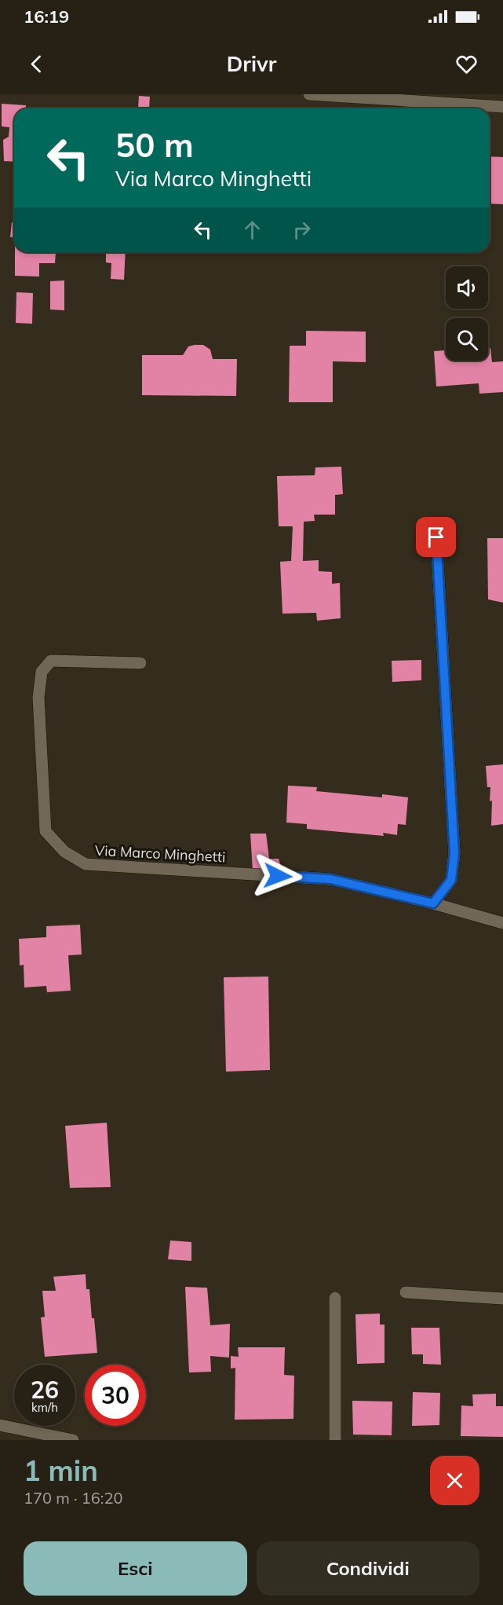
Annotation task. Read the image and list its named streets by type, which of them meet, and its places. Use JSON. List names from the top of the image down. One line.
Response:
{"streets":{"street":["Via Marco Minghetti"]},"page":{"status":"16:19","header":"Drivr","turn":["50 m","Via Marco Minghetti"],"speed":"26 km/h","limit":"30","heading":["1 min","170 m · 16:20"],"buttons":["Esci","Condividi"]}}
